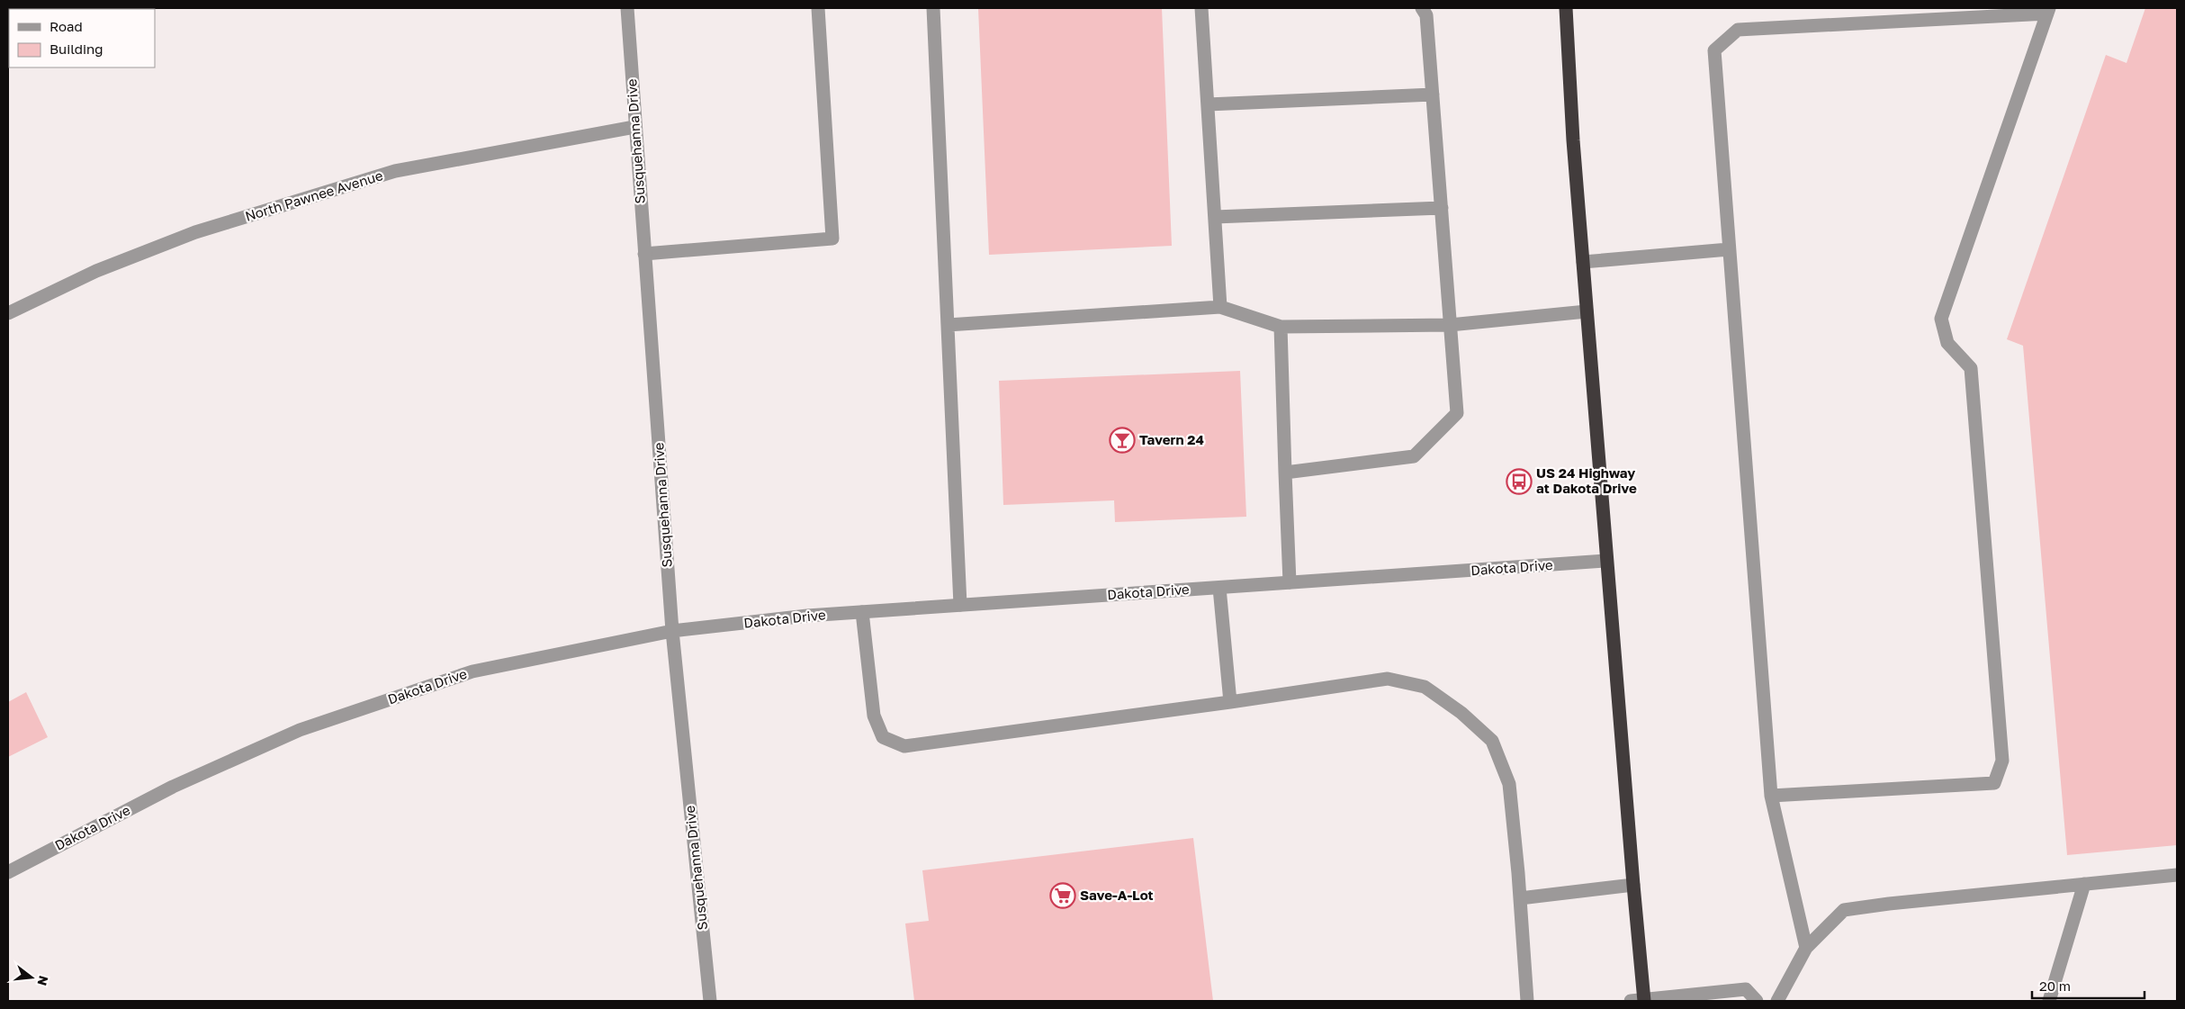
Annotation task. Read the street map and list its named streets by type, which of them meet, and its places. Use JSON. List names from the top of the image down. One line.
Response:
{"streets":{"street":["Susquehanna Drive","North Pawnee Avenue","Dakota Drive"]},"crossings":[["Susquehanna Drive","North Pawnee Avenue"],["Susquehanna Drive","Dakota Drive"]],"places":{"bar":["Tavern 24"],"bus stop":["US 24 Highway at Dakota Drive"],"supermarket":["Save-A-Lot"]},"legend":["Road","Building"],"scale_bar":"20 m","north":"right"}
